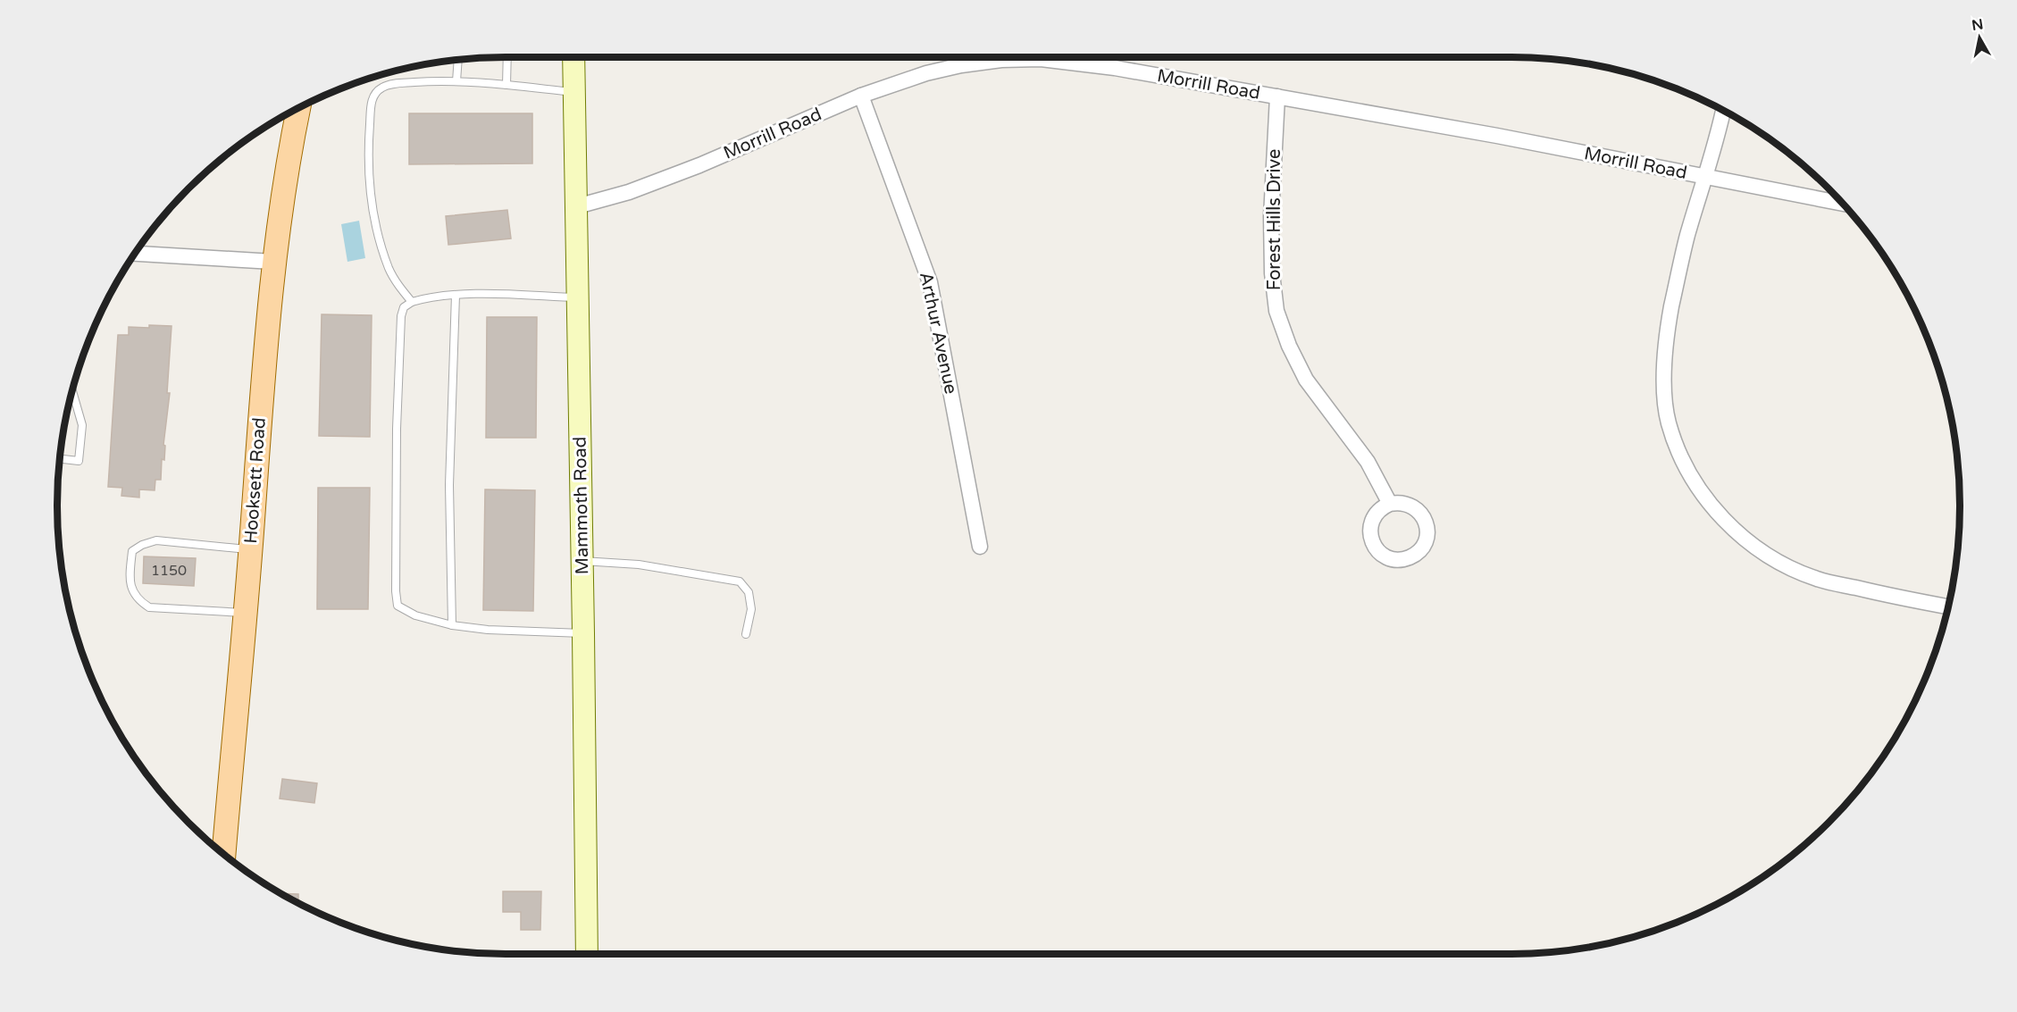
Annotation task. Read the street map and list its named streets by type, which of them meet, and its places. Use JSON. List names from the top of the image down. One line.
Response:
{"streets":{"main road":["Hooksett Road","Mammoth Road"],"street":["Morrill Road","Forest Hills Drive","Arthur Avenue"]},"crossings":[["Morrill Road","Forest Hills Drive"],["Morrill Road","Arthur Avenue"],["Morrill Road","Mammoth Road"]],"house_numbers":["1150"],"north":"top"}
